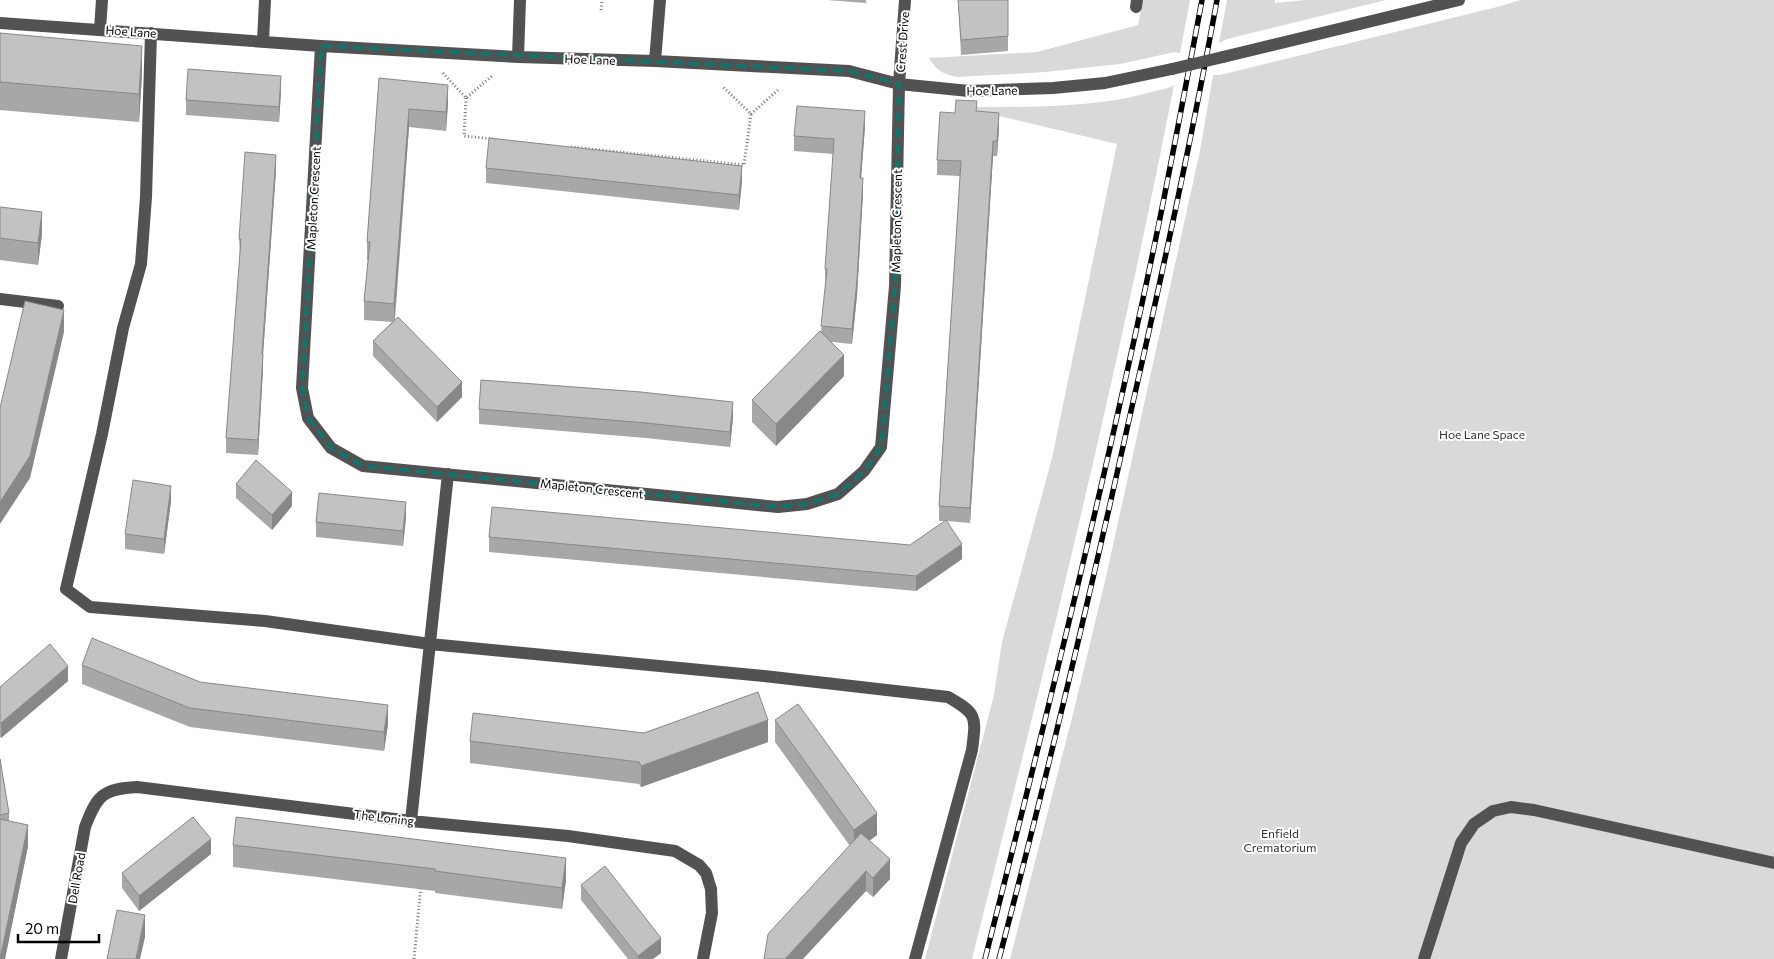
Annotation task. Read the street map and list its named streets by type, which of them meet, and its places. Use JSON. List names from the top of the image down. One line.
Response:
{"streets":{"street":["Hoe Lane","Crest Drive","Mapleton Crescent","The Loning","Dell Road"]},"crossings":[["Hoe Lane","Crest Drive"],["Hoe Lane","Mapleton Crescent"],["Crest Drive","Mapleton Crescent"],["The Loning","Dell Road"]],"parks":["Hoe Lane Space","Enfield Crematorium"],"scale_bar":"20 m"}
